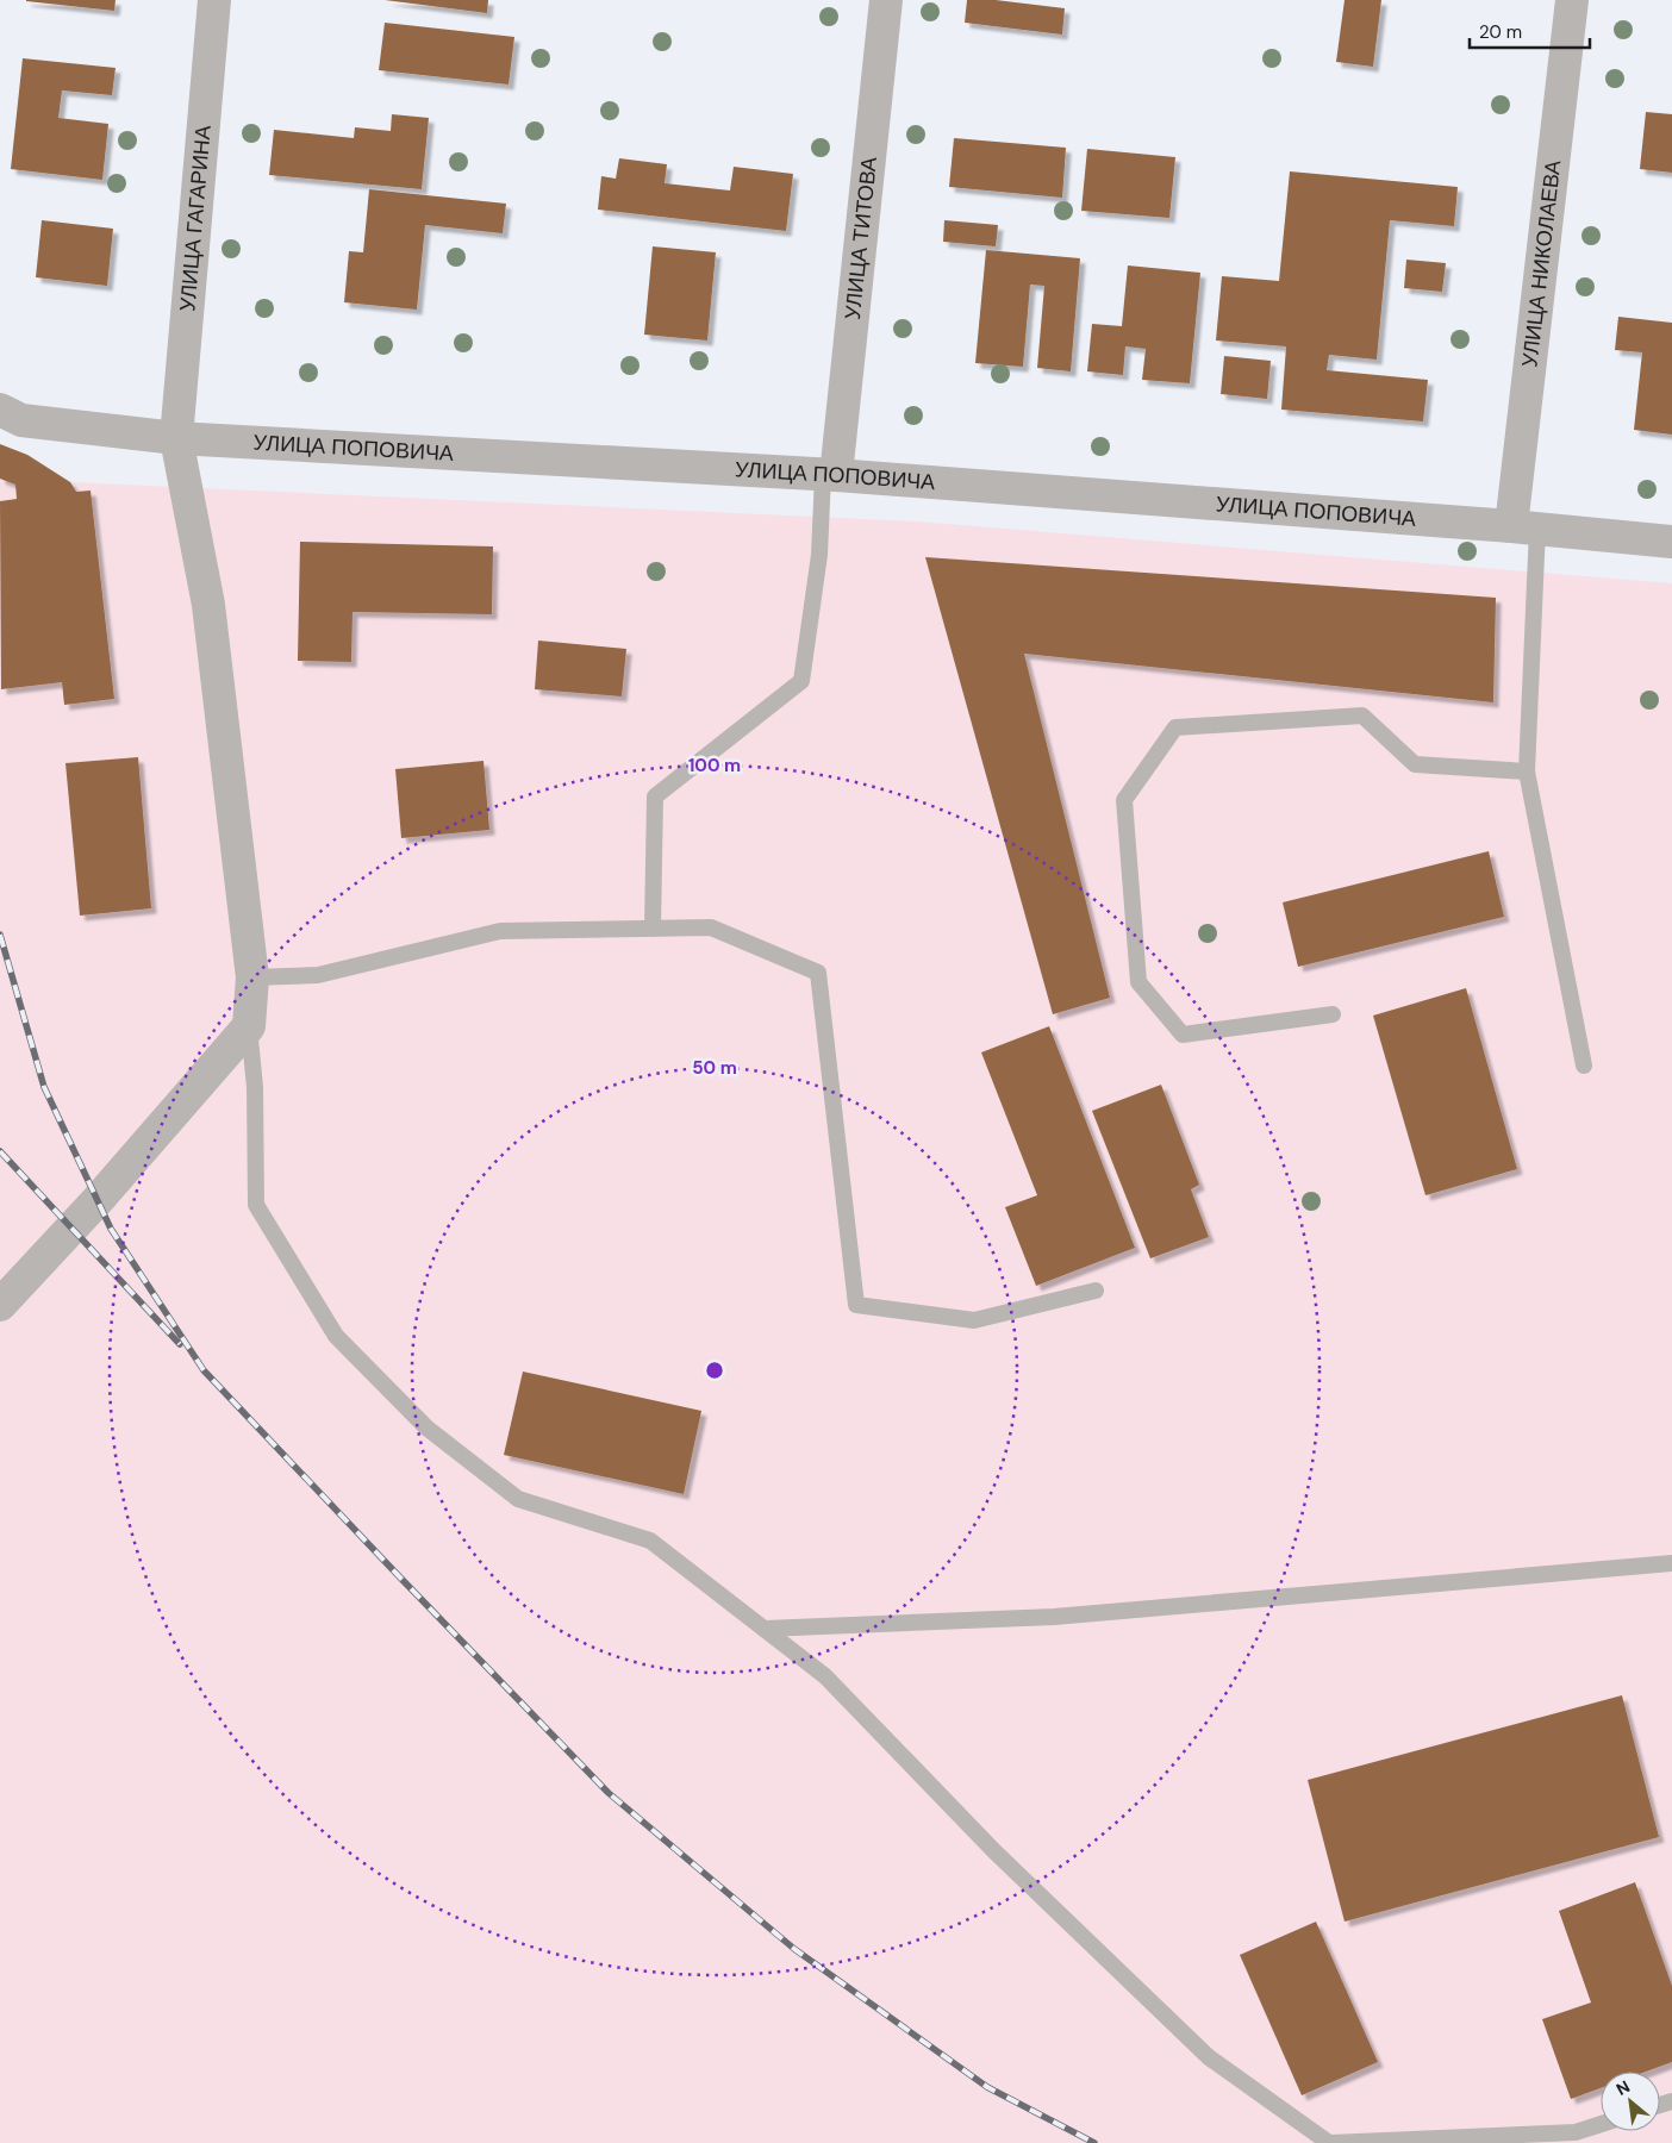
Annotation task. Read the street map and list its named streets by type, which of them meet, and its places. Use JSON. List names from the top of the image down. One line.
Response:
{"streets":{"street":["УЛИЦА ГАГАРИНА","УЛИЦА ТИТОВА","УЛИЦА НИКОЛАЕВА","УЛИЦА ПОПОВИЧА"]},"crossings":[["УЛИЦА ГАГАРИНА","УЛИЦА ПОПОВИЧА"],["УЛИЦА ТИТОВА","УЛИЦА ПОПОВИЧА"],["УЛИЦА НИКОЛАЕВА","УЛИЦА ПОПОВИЧА"]],"scale_bar":"20 m","north":"top left","rings":["100 m","50 m"]}
